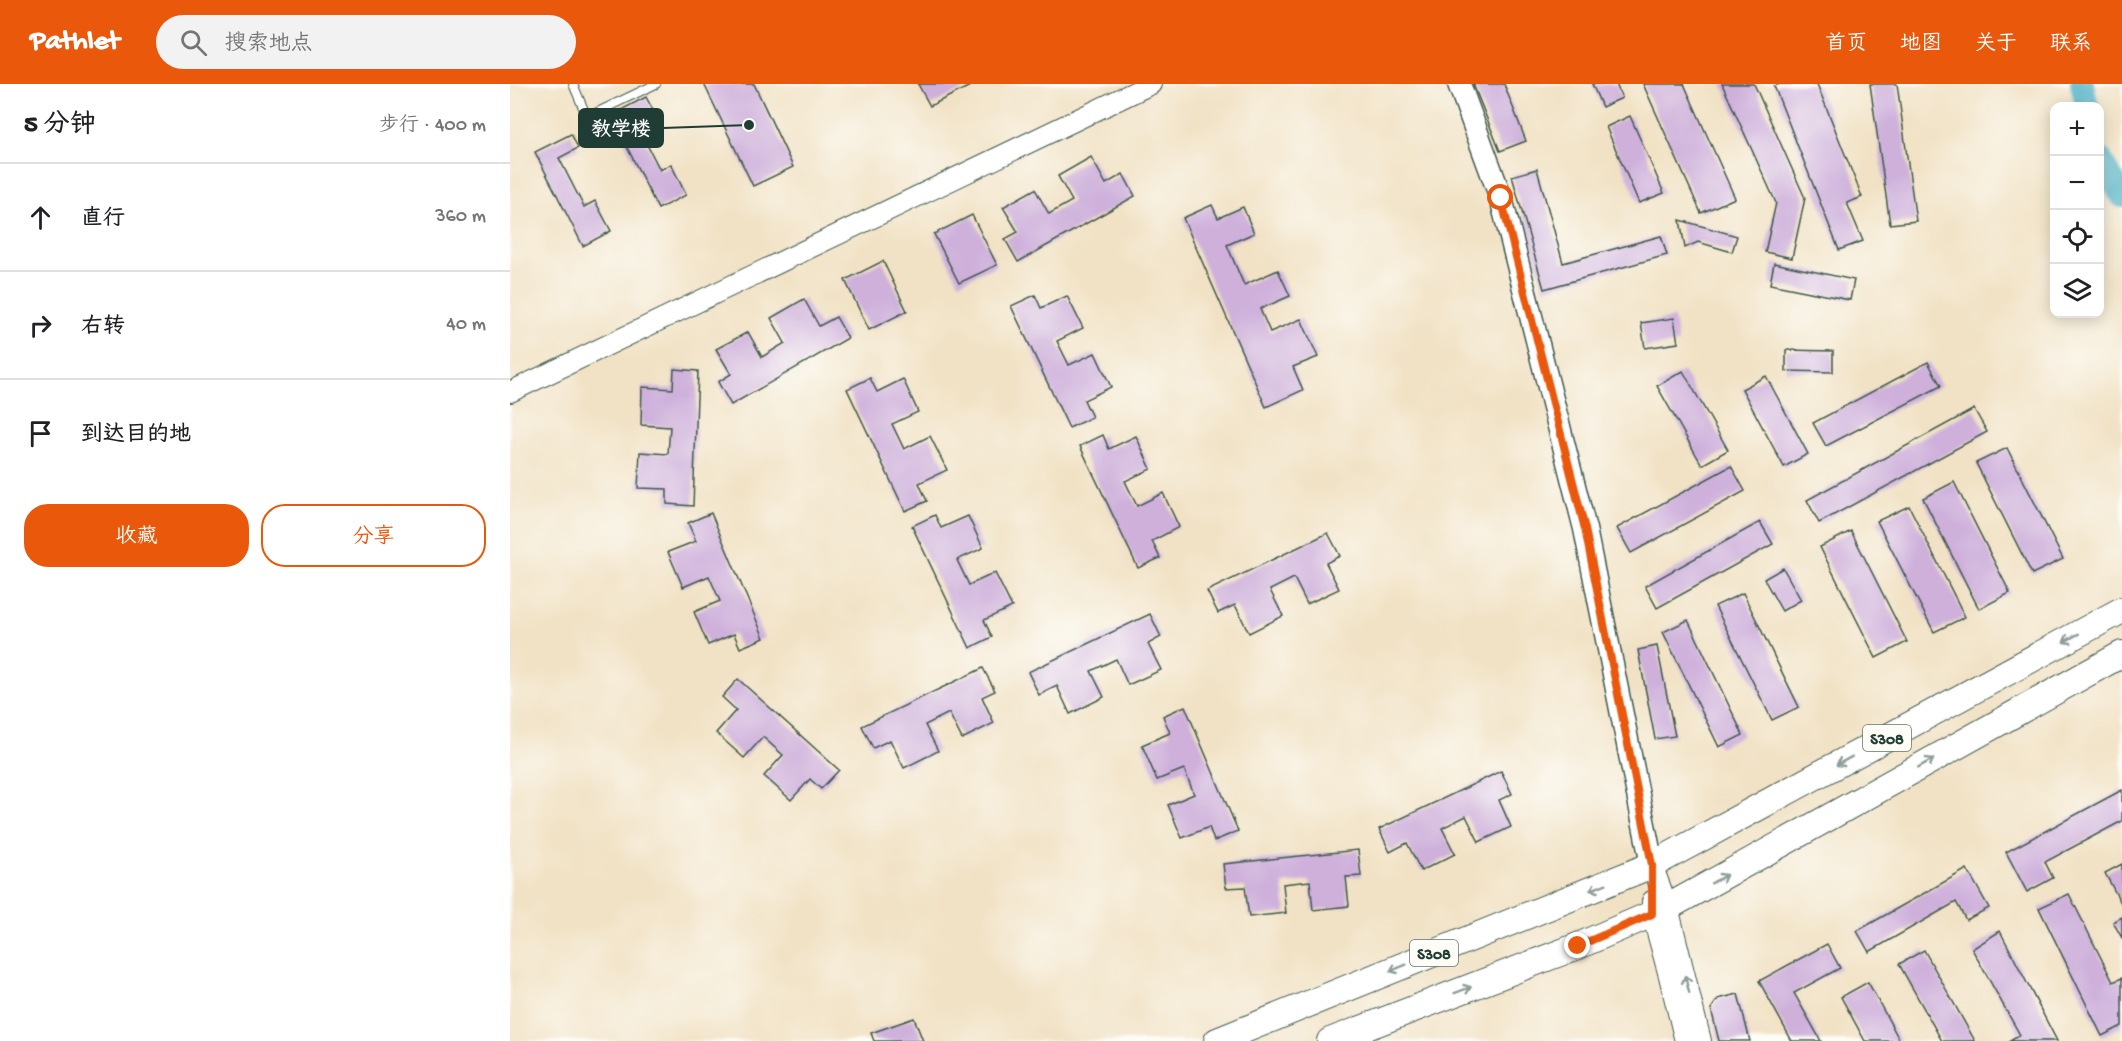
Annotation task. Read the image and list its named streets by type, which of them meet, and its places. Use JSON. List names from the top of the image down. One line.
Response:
{"streets":{"main road":["S308"]},"places":["教学楼"],"page":{"header":"Pathlet","search":"搜索地点","nav":["首页","地图","关于","联系"],"heading":["5 分钟","步行 · 400 m"],"map_buttons":["+","−"],"list":[["直行","360 m"],["右转","40 m"],"到达目的地"],"buttons":["收藏","分享"]}}
